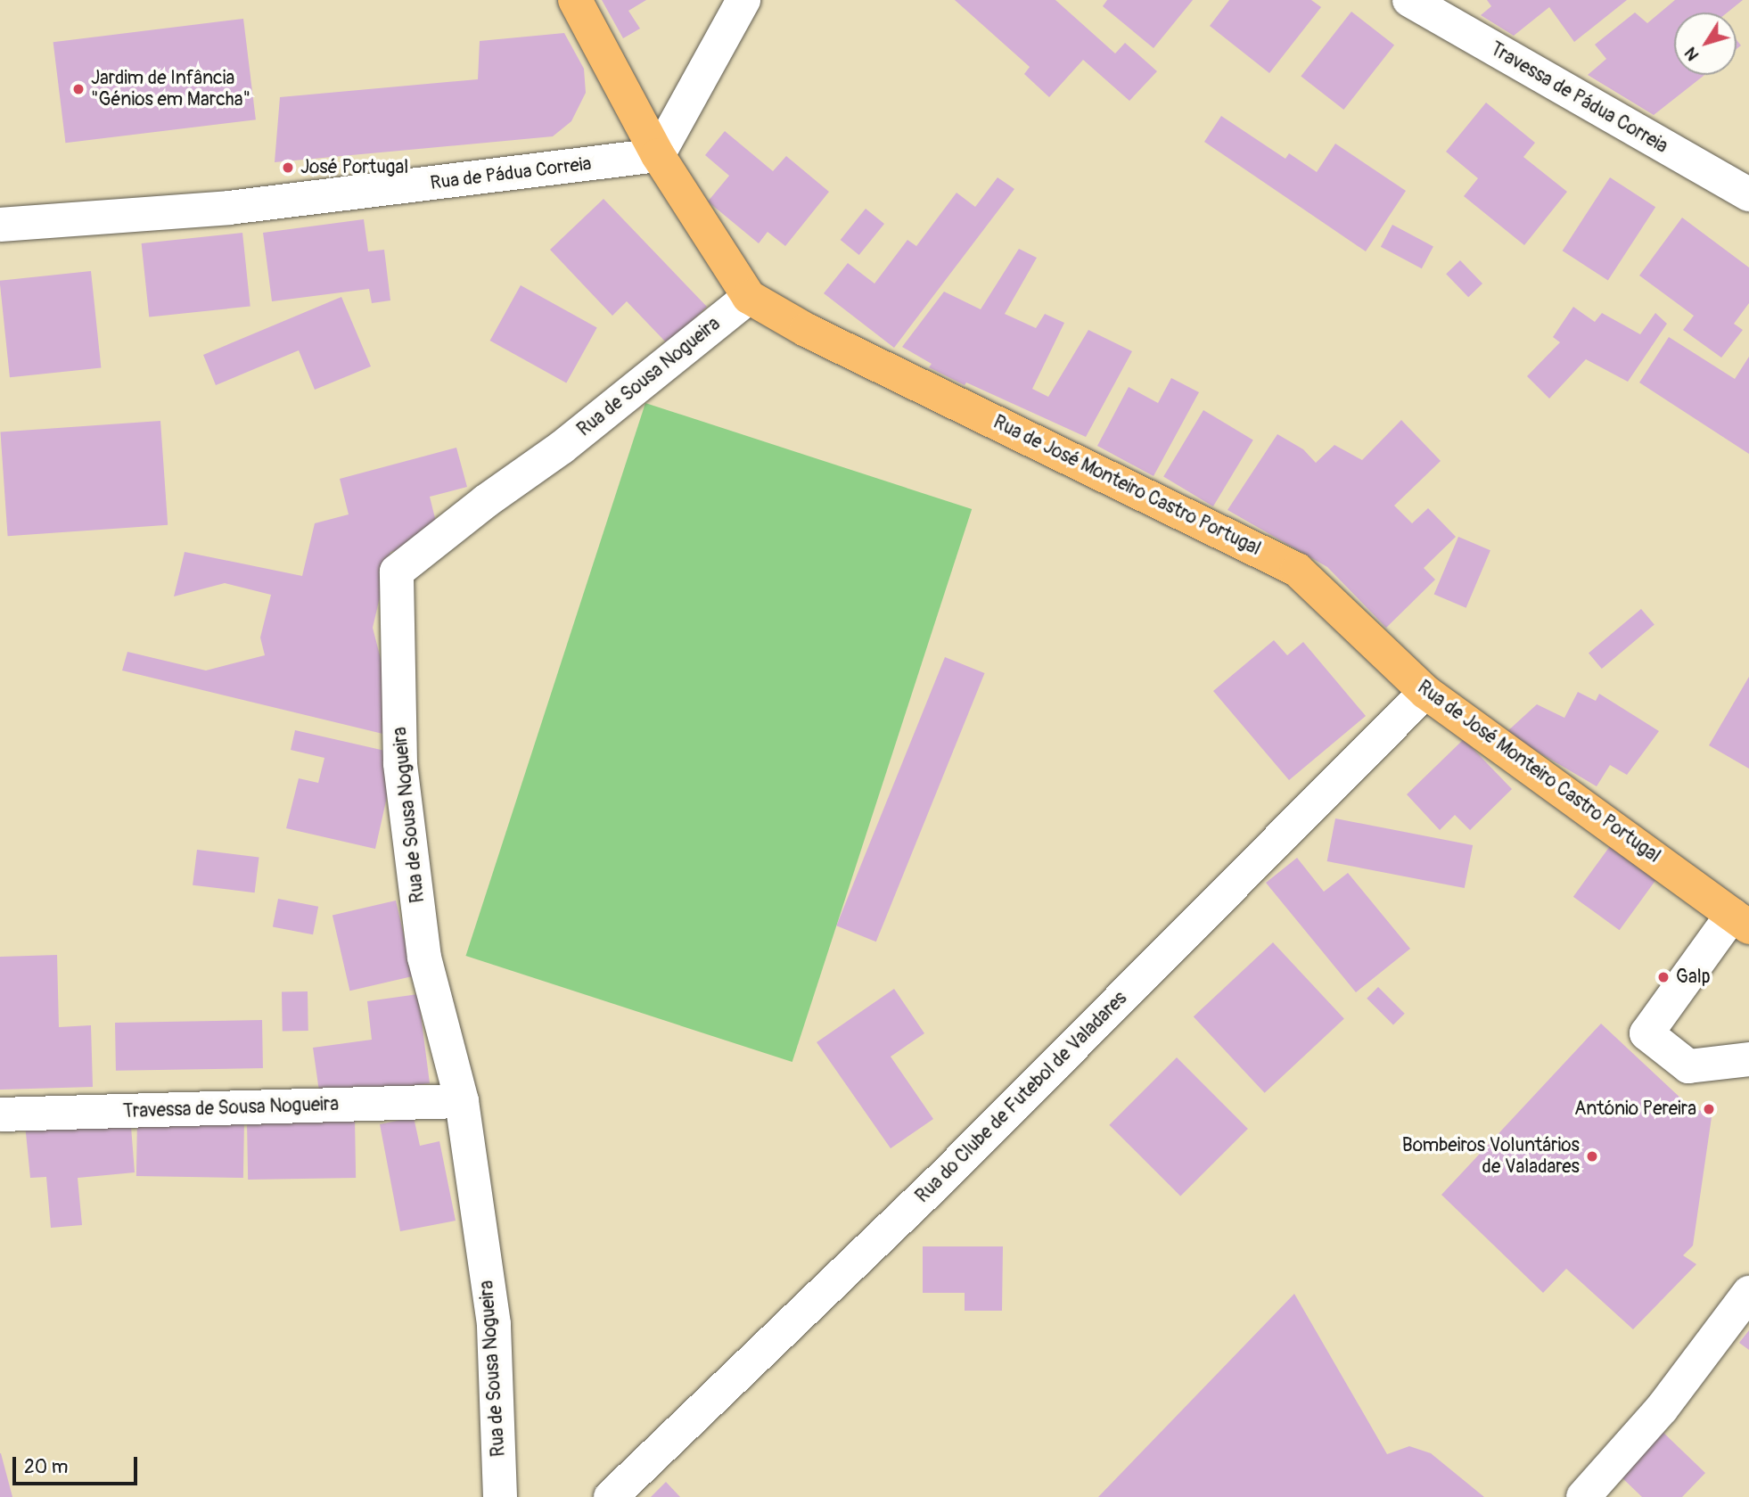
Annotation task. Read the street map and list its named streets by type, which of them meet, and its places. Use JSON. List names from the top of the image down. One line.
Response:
{"streets":{"main road":["Rua de José Monteiro Castro Portugal"],"street":["Travessa de Pádua Correia","Rua de Pádua Correia","Rua de Sousa Nogueira","Rua do Clube de Futebol de Valadares","Travessa de Sousa Nogueira"]},"crossings":[["Rua de Pádua Correia","Rua de José Monteiro Castro Portugal"],["Rua de Sousa Nogueira","Rua de José Monteiro Castro Portugal"],["Rua de Sousa Nogueira","Travessa de Sousa Nogueira"],["Rua de José Monteiro Castro Portugal","Rua do Clube de Futebol de Valadares"]],"places":["Jardim de Infância \"Génios em Marcha\"","José Portugal","Galp","António Pereira","Bombeiros Voluntários de Valadares"],"scale_bar":"20 m","north":"bottom left"}
